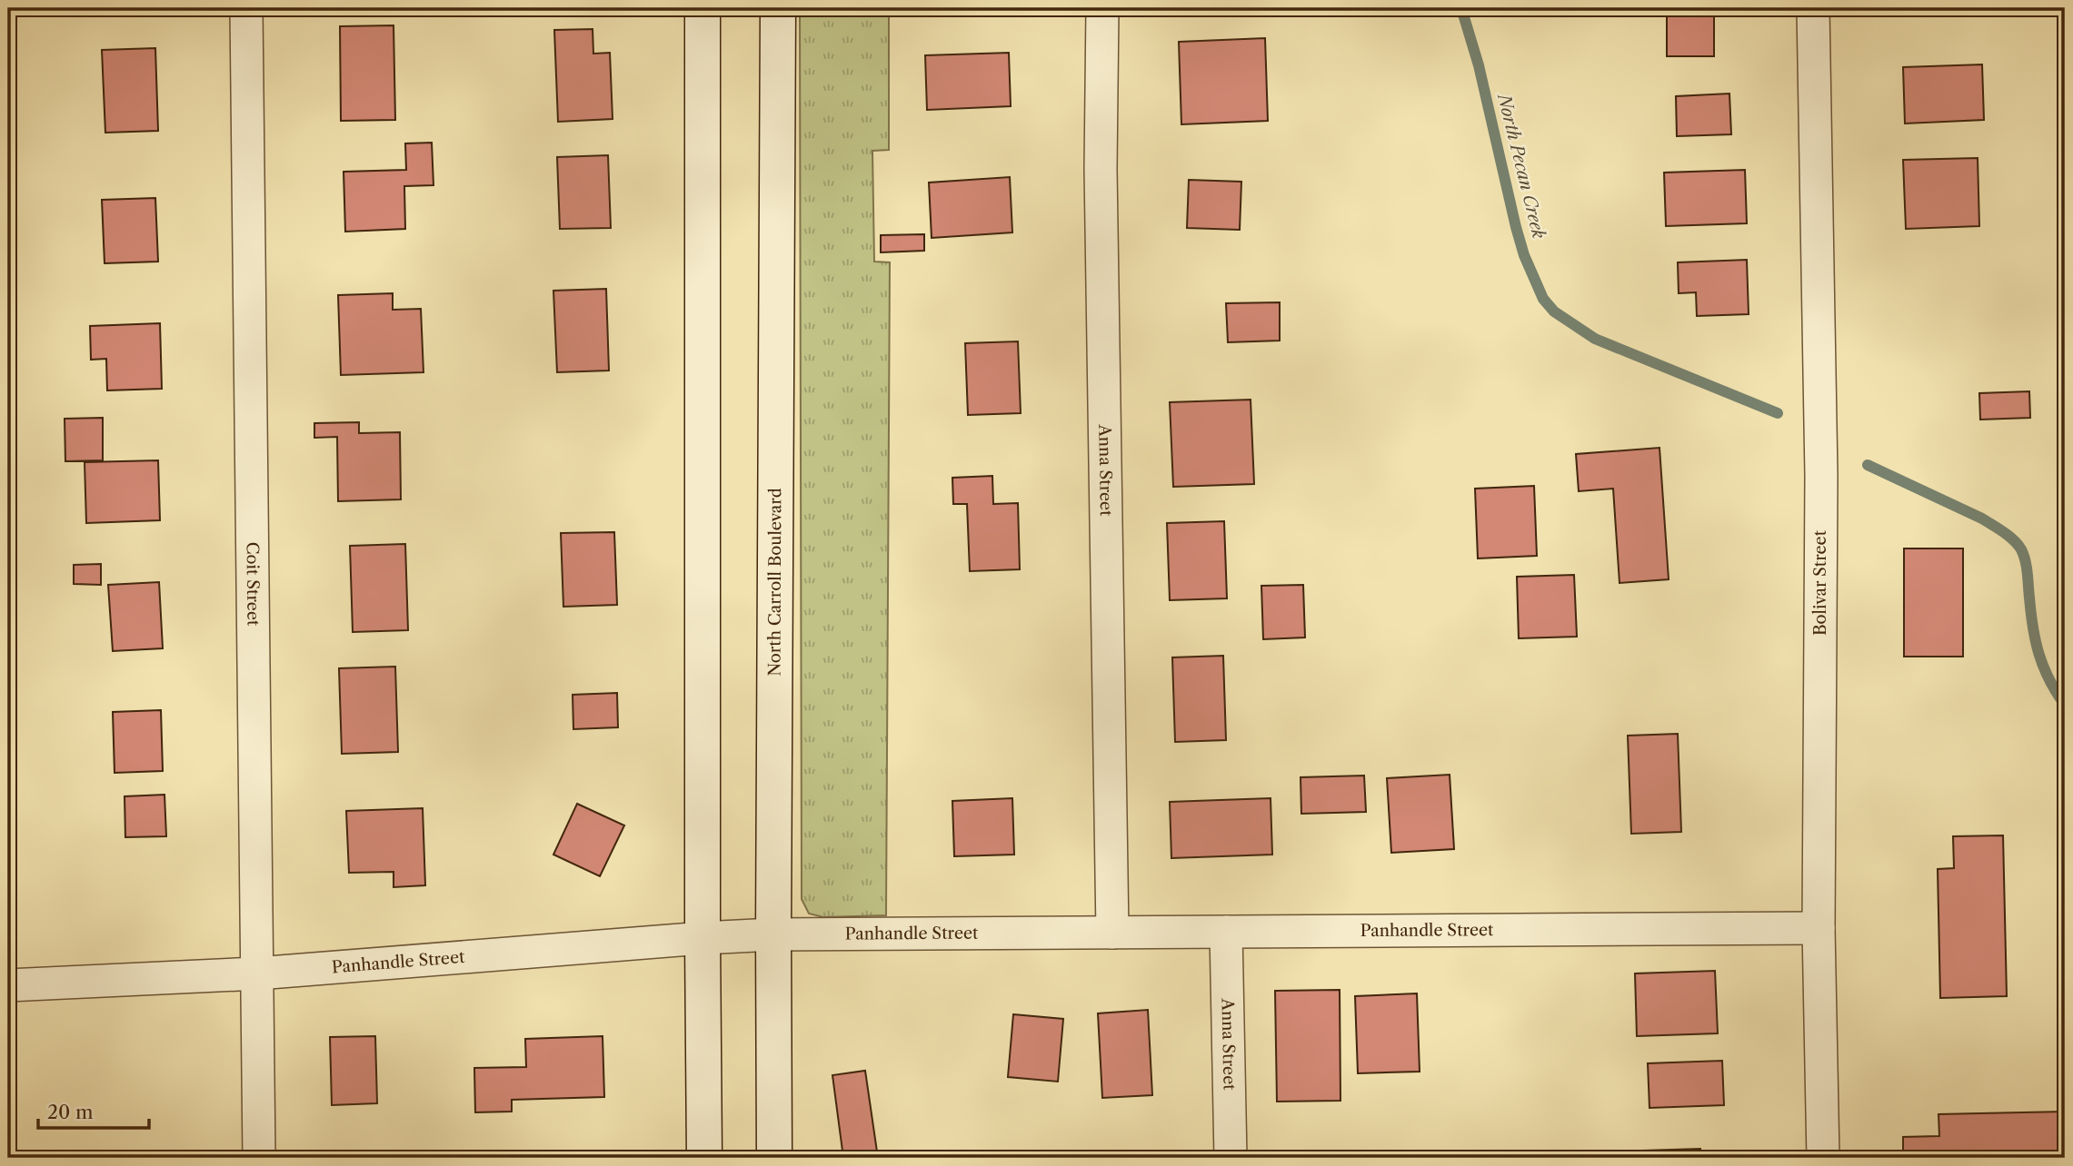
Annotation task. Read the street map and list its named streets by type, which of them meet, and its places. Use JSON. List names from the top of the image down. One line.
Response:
{"streets":{"main road":["North Carroll Boulevard"],"street":["Anna Street","Coit Street","Bolivar Street","Panhandle Street"]},"crossings":[["Anna Street","Panhandle Street"],["Coit Street","Panhandle Street"],["North Carroll Boulevard","Panhandle Street"],["Bolivar Street","Panhandle Street"]],"water":["North Pecan Creek"],"scale_bar":"20 m"}
